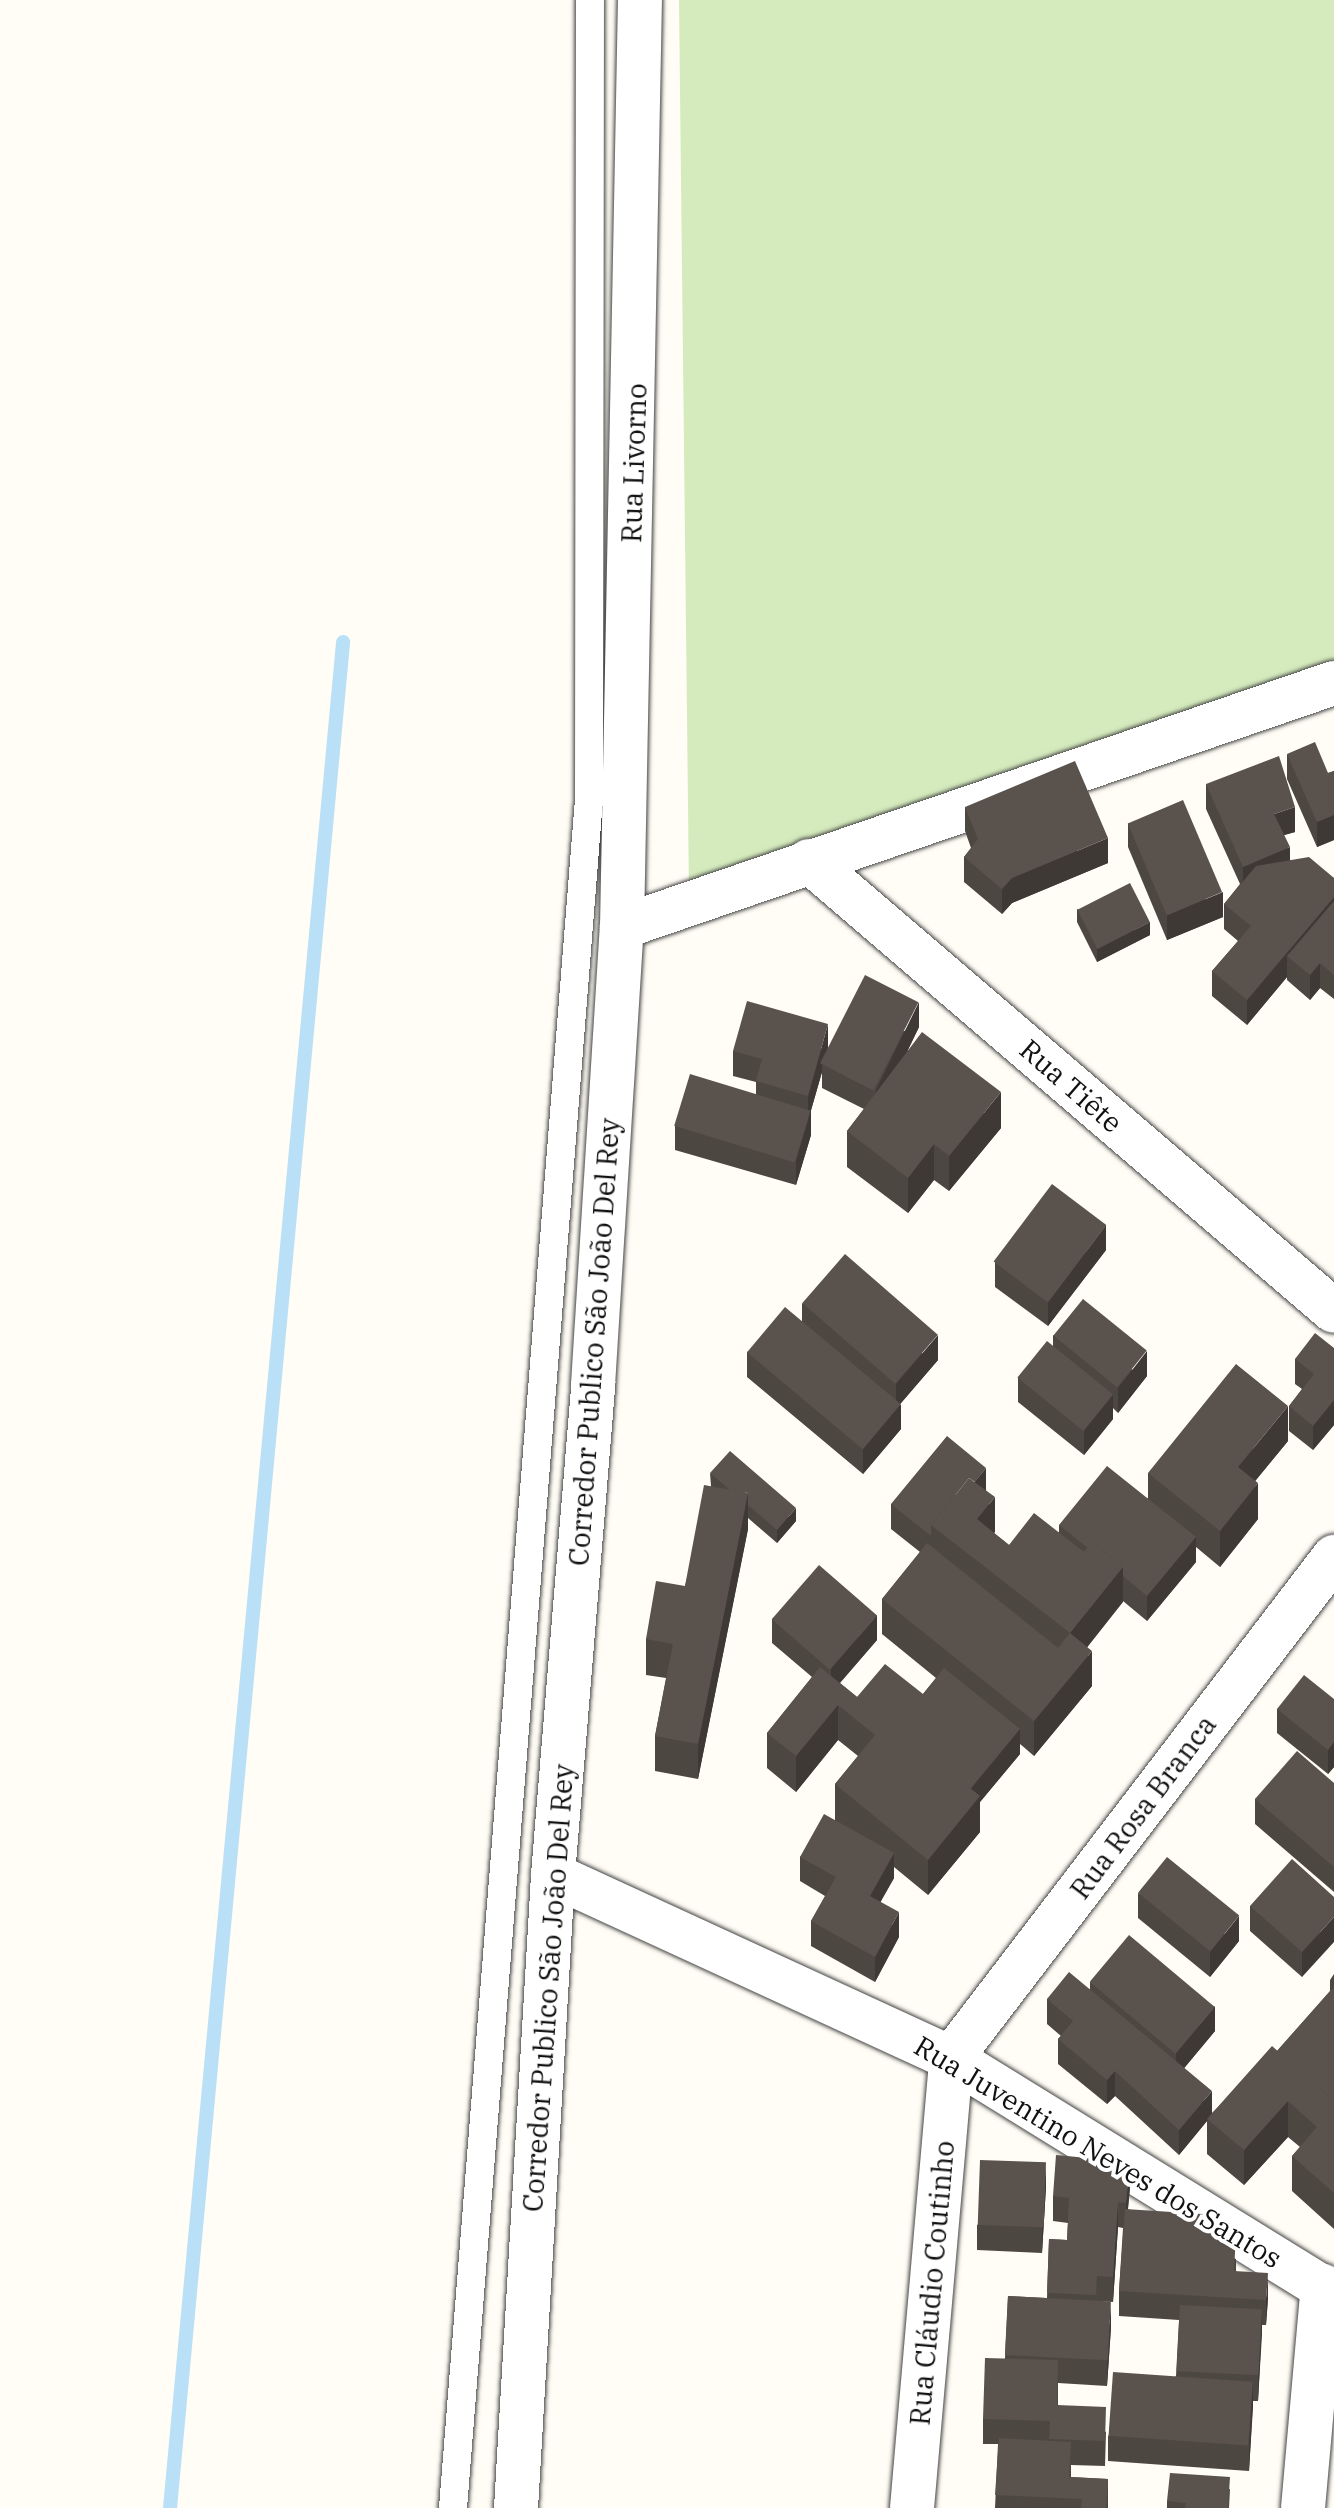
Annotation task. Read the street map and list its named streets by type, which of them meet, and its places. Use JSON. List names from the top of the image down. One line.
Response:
{"streets":{"street":["Rua Livorno","Rua Tiête","Corredor Publico São João Del Rey","Rua Rosa Branca","Rua Juventino Neves dos Santos","Rua Cláudio Coutinho"]},"crossings":[["Rua Livorno","Corredor Publico São João Del Rey"],["Corredor Publico São João Del Rey","Rua Juventino Neves dos Santos"],["Rua Rosa Branca","Rua Juventino Neves dos Santos"],["Rua Rosa Branca","Rua Cláudio Coutinho"],["Rua Juventino Neves dos Santos","Rua Cláudio Coutinho"]]}
